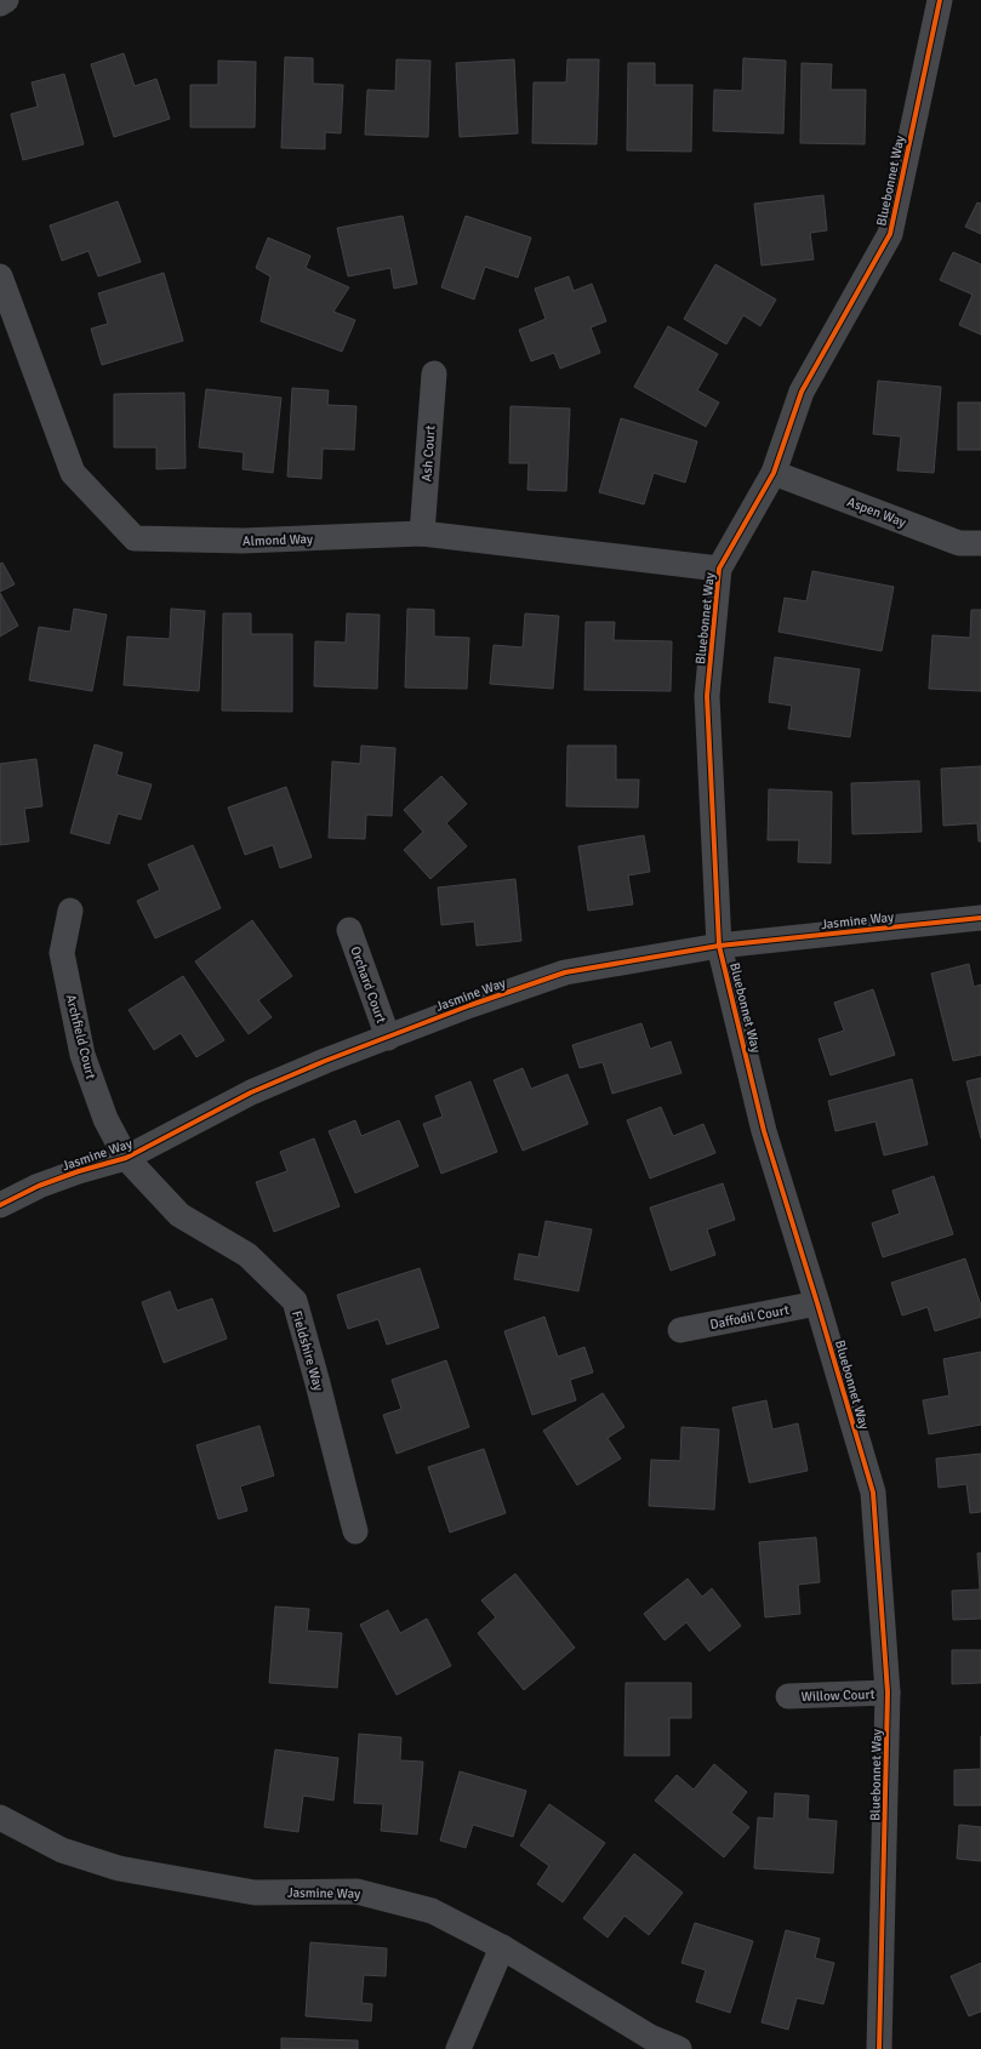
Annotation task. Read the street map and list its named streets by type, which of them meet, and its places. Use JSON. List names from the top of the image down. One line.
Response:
{"streets":{"street":["Bluebonnet Way","Ash Court","Aspen Way","Almond Way","Jasmine Way","Orchard Court","Archfield Court","Daffodil Court","Fieldshire Way","Willow Court"]},"crossings":[["Bluebonnet Way","Aspen Way"],["Bluebonnet Way","Almond Way"],["Bluebonnet Way","Jasmine Way"],["Bluebonnet Way","Daffodil Court"],["Bluebonnet Way","Willow Court"],["Ash Court","Almond Way"],["Jasmine Way","Orchard Court"],["Jasmine Way","Archfield Court"],["Jasmine Way","Fieldshire Way"],["Archfield Court","Fieldshire Way"]]}
